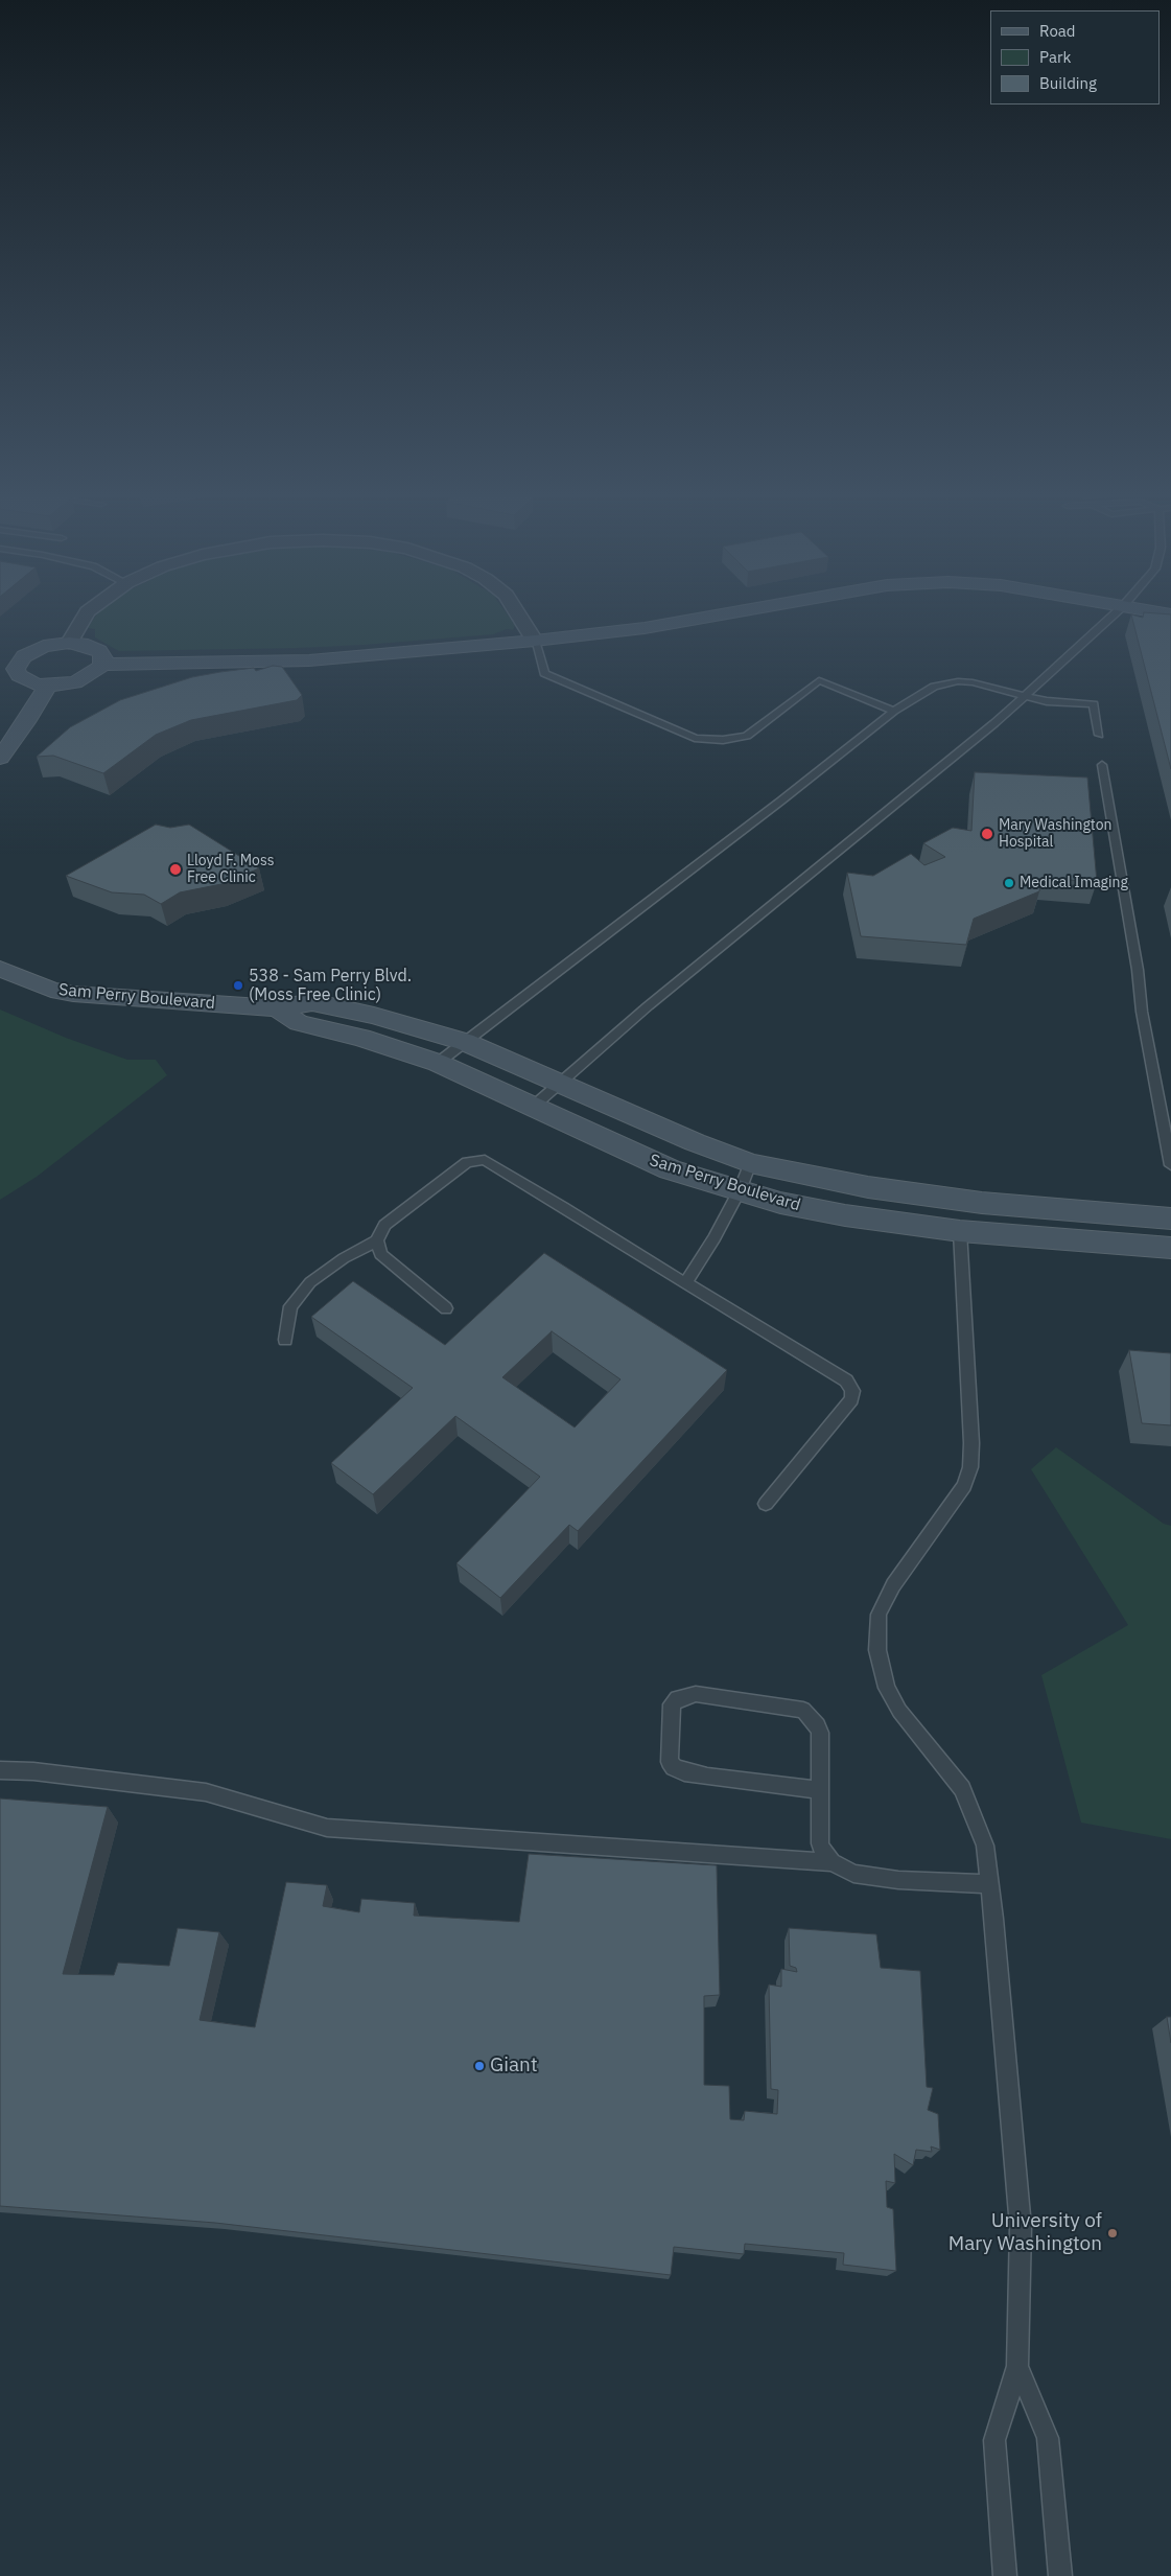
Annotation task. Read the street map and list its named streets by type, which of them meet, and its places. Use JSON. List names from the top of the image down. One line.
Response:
{"streets":{"street":["Sam Perry Boulevard"]},"places":["Mary Washington Hospital","Lloyd F. Moss Free Clinic","Medical Imaging","538 - Sam Perry Blvd. (Moss Free Clinic)","Giant","University of Mary Washington"],"legend":["Road","Park","Building"]}
